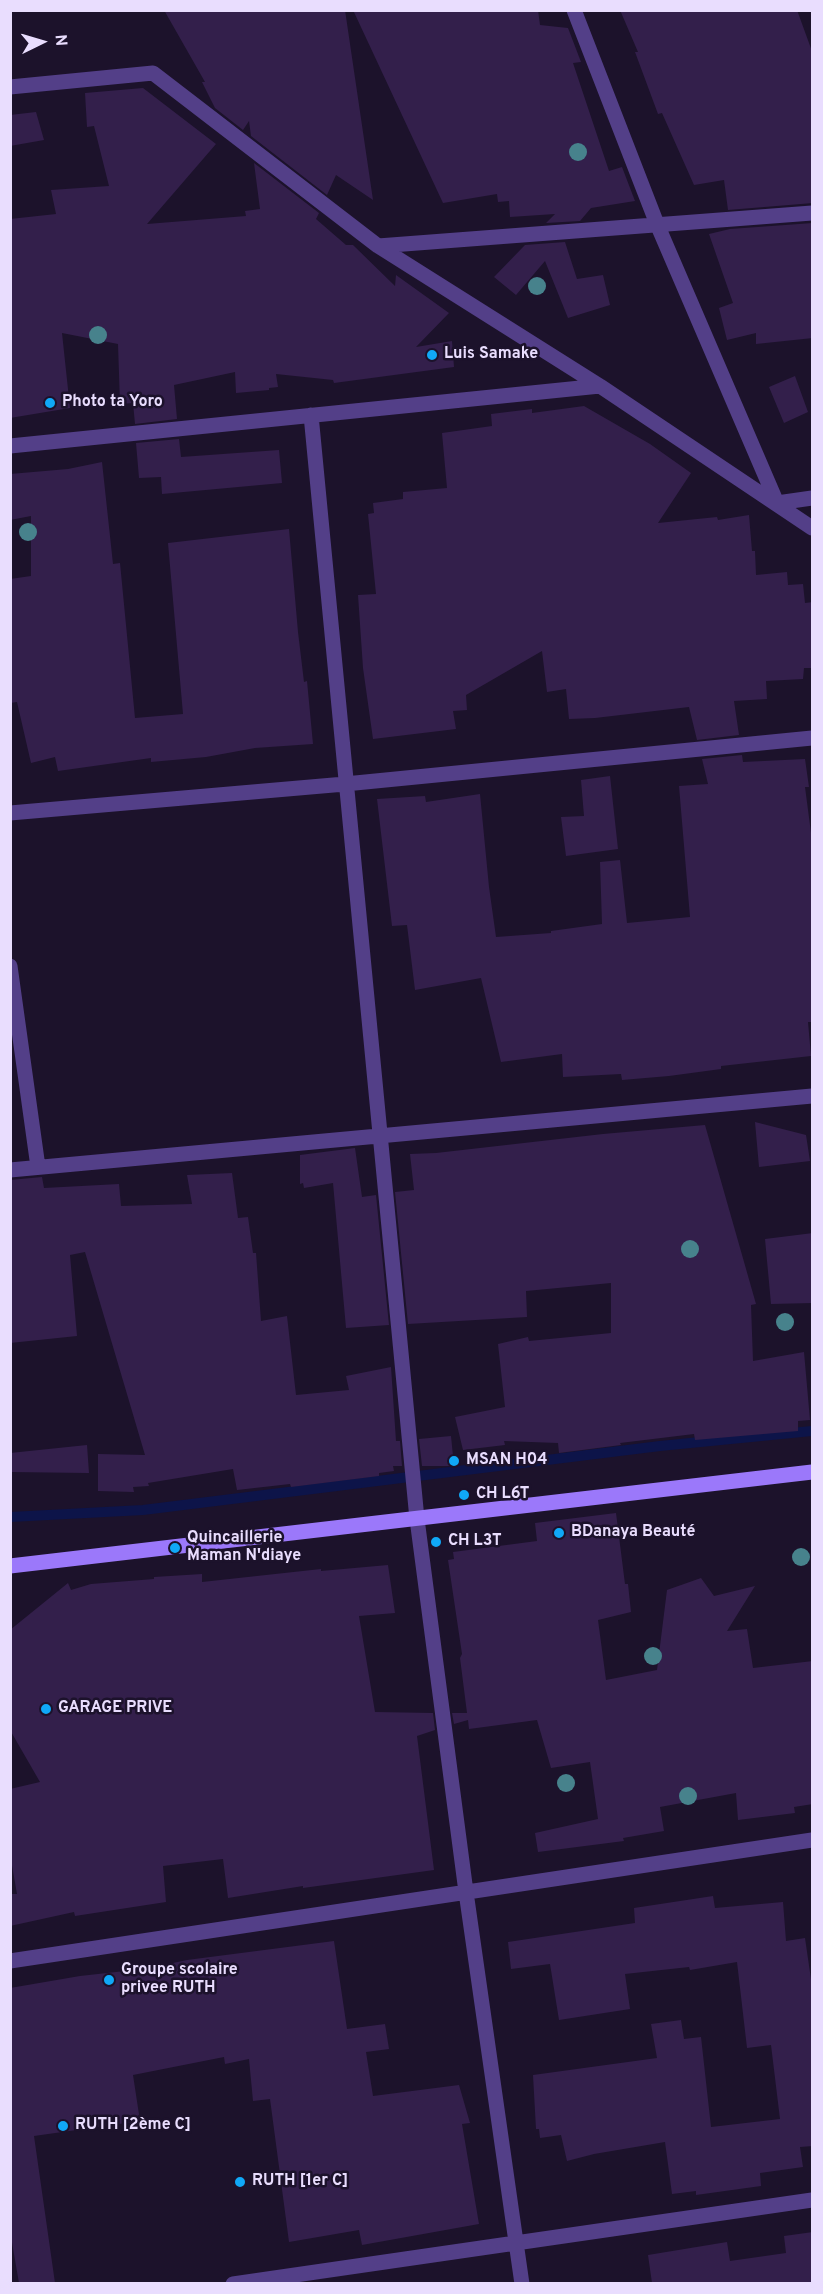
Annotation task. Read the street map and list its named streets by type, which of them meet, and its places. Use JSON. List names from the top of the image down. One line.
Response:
{"places":["Luis Samake","Photo ta Yoro","MSAN H04","CH L6T","BDanaya Beauté","CH L3T","Quincaillerie Maman N'diaye","GARAGE PRIVE","Groupe scolaire privee RUTH","RUTH [2ème C]","RUTH [1er C]"],"north":"right"}
